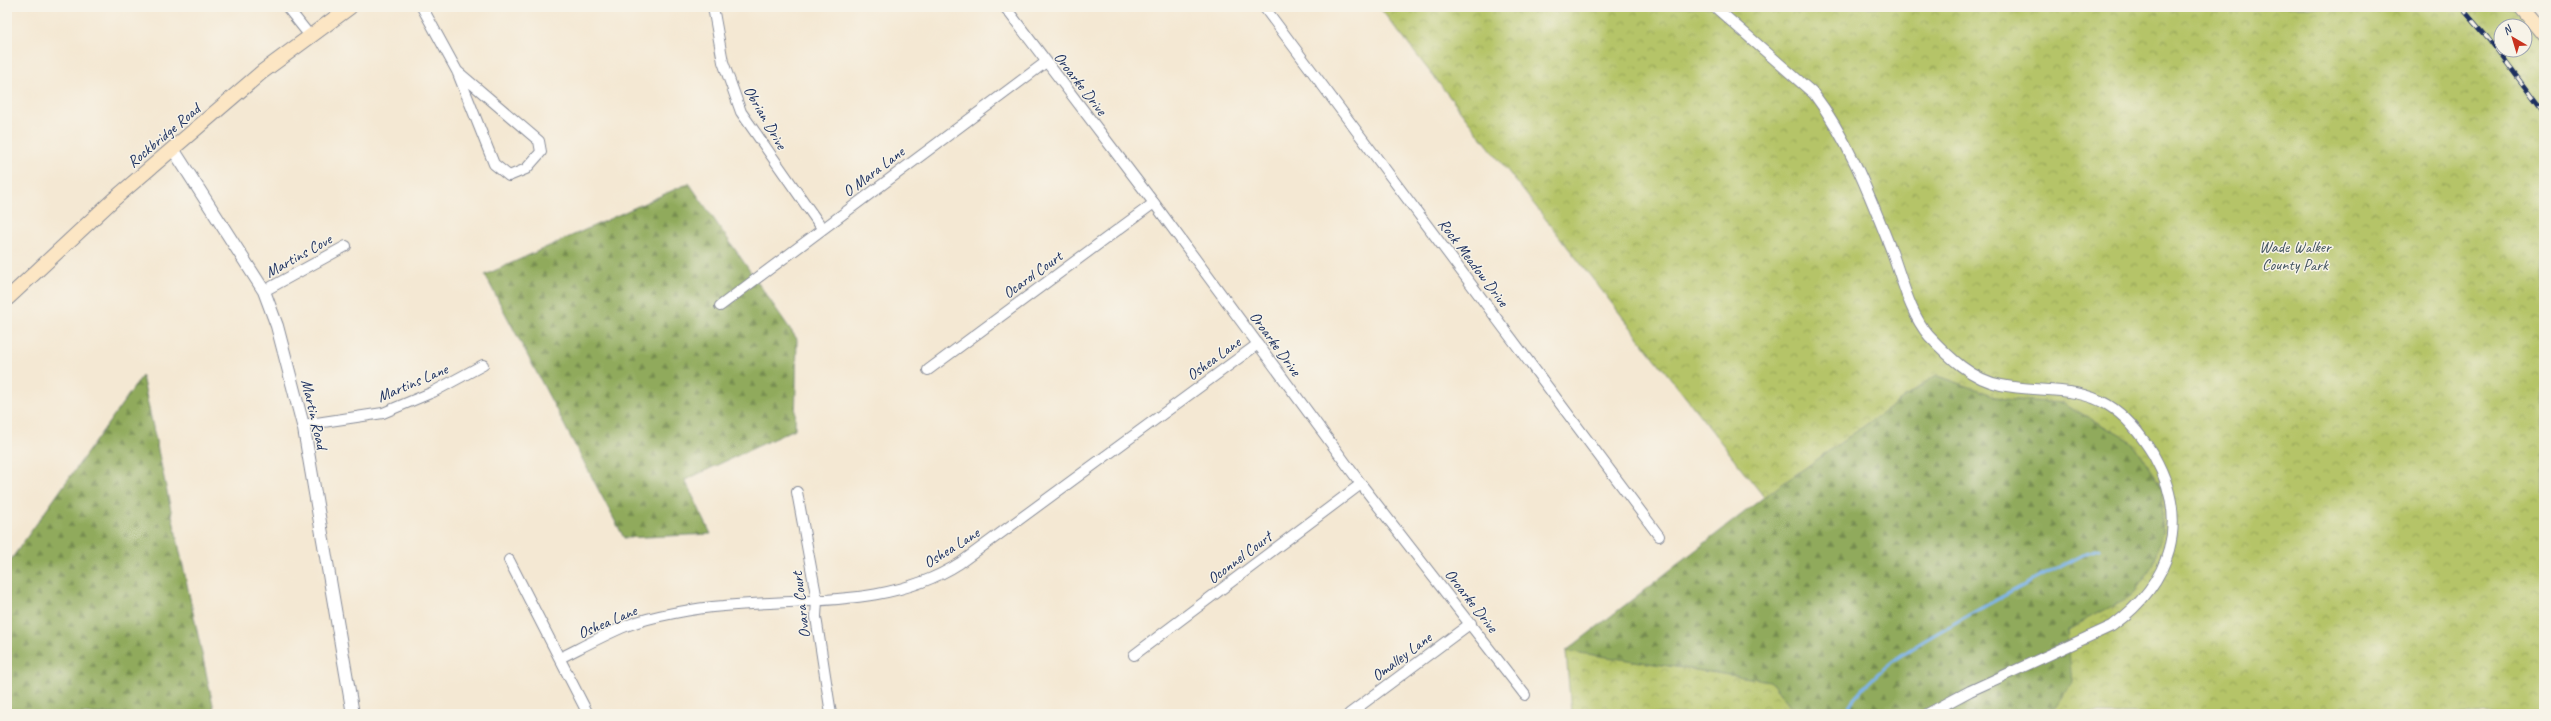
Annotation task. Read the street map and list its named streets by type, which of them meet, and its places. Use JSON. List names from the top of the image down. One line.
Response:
{"streets":{"main road":["Rockbridge Road"],"street":["Oroarke Drive","Obrian Drive","O Mara Lane","Martins Cove","Rock Meadow Drive","Ocarol Court","Oshea Lane","Martins Lane","Martin Road","Oconnel Court","Ovara Court","Omalley Lane"]},"crossings":[["Oroarke Drive","O Mara Lane"],["Oroarke Drive","Ocarol Court"],["Oroarke Drive","Oshea Lane"],["Oroarke Drive","Oconnel Court"],["Oroarke Drive","Omalley Lane"],["Obrian Drive","O Mara Lane"],["Rockbridge Road","Martin Road"],["Martins Cove","Martin Road"],["Oshea Lane","Ovara Court"],["Martins Lane","Martin Road"]],"parks":["Wade Walker County Park"],"north":"top left"}
